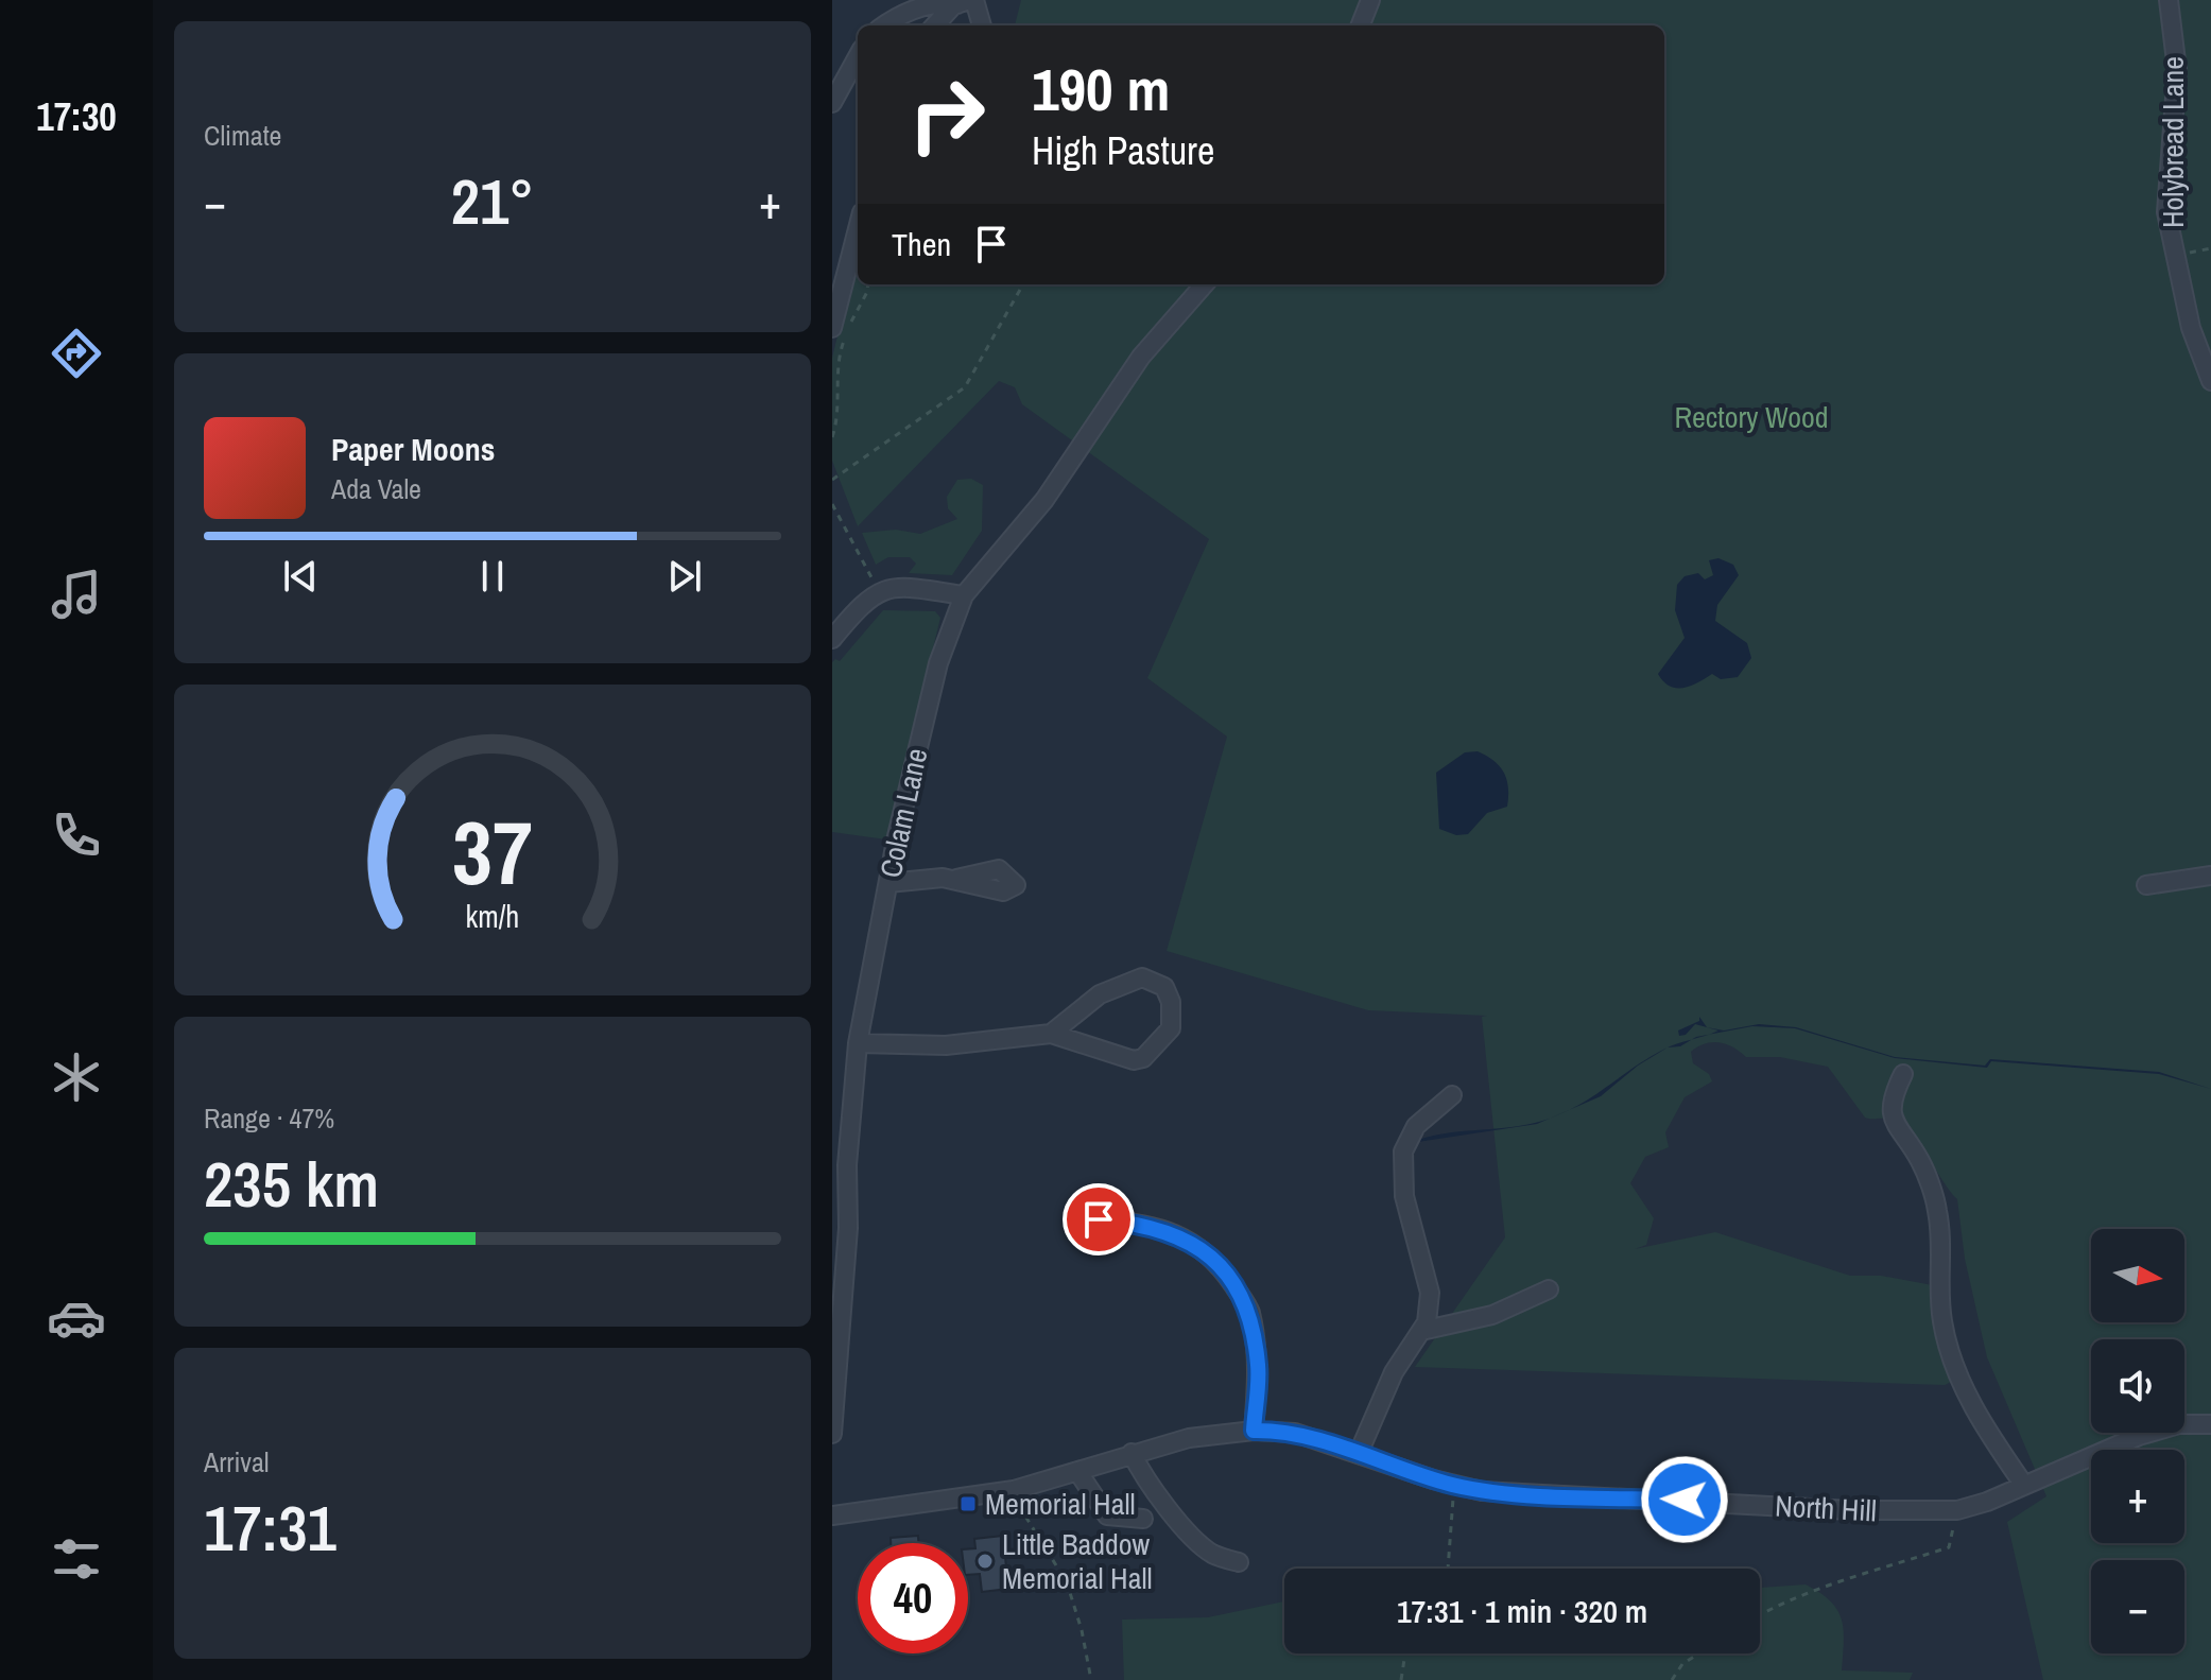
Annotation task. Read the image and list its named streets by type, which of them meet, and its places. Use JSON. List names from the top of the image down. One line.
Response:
{"streets":{"street":["Holybread Lane","Colam Lane","North Hill"]},"parks":["Rectory Wood"],"places":{"transit":["Memorial Hall"],"other":["Little Baddow Memorial Hall"]},"north":"right","page":{"tabs":"17:30","tile":["Climate",["Range · 47%","235 km"],["Arrival","17:31"]],"turn":["190 m","High Pasture"],"heat":["−","21°","+"],"then":"Then","song":["Paper Moons","Ada Vale"],"map_buttons":["+","−"],"limit":"40","trip":"17:31 · 1 min · 320 m","gauge":["37","km/h"]}}
